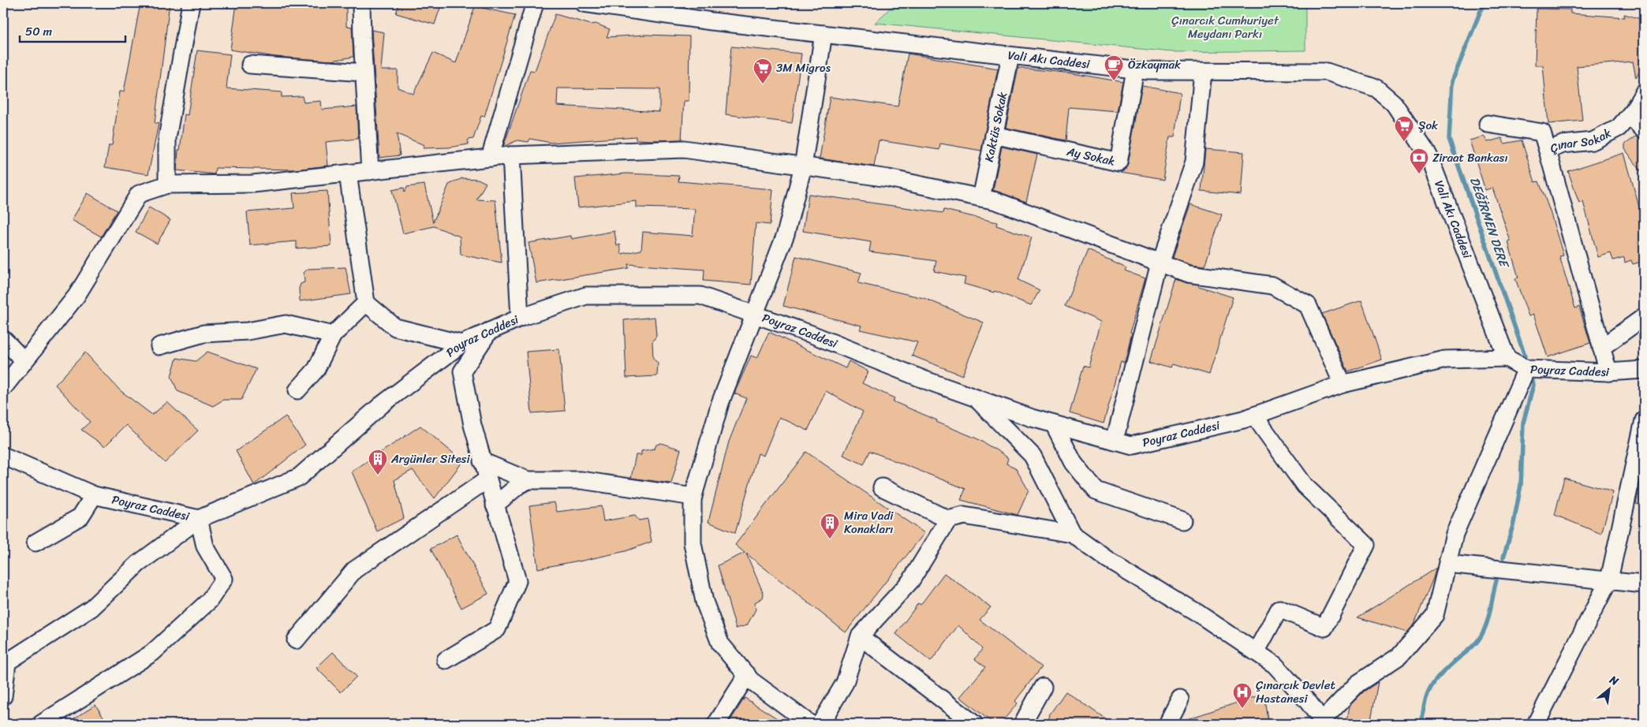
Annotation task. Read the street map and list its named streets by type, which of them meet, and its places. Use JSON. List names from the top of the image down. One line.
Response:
{"streets":{"street":["Vali Akı Caddesi","Kaktüs Sokak","Çınar Sokak","Ay Sokak","Poyraz Caddesi"]},"crossings":[["Vali Akı Caddesi","Kaktüs Sokak"],["Vali Akı Caddesi","Ay Sokak"],["Vali Akı Caddesi","Poyraz Caddesi"],["Kaktüs Sokak","Ay Sokak"]],"water":["DEĞİRMEN DERE"],"parks":["Çınarcık Cumhuriyet Meydanı Parkı"],"places":{"cafe":["Özkaymak"],"supermarket":["3M Migros","Şok"],"bank":["Ziraat Bankası"],"building":["Argünler Sitesi","Mira Vadi Konakları"],"hospital":["Çınarcık Devlet Hastanesi"]},"scale_bar":"50 m","north":"top right"}
